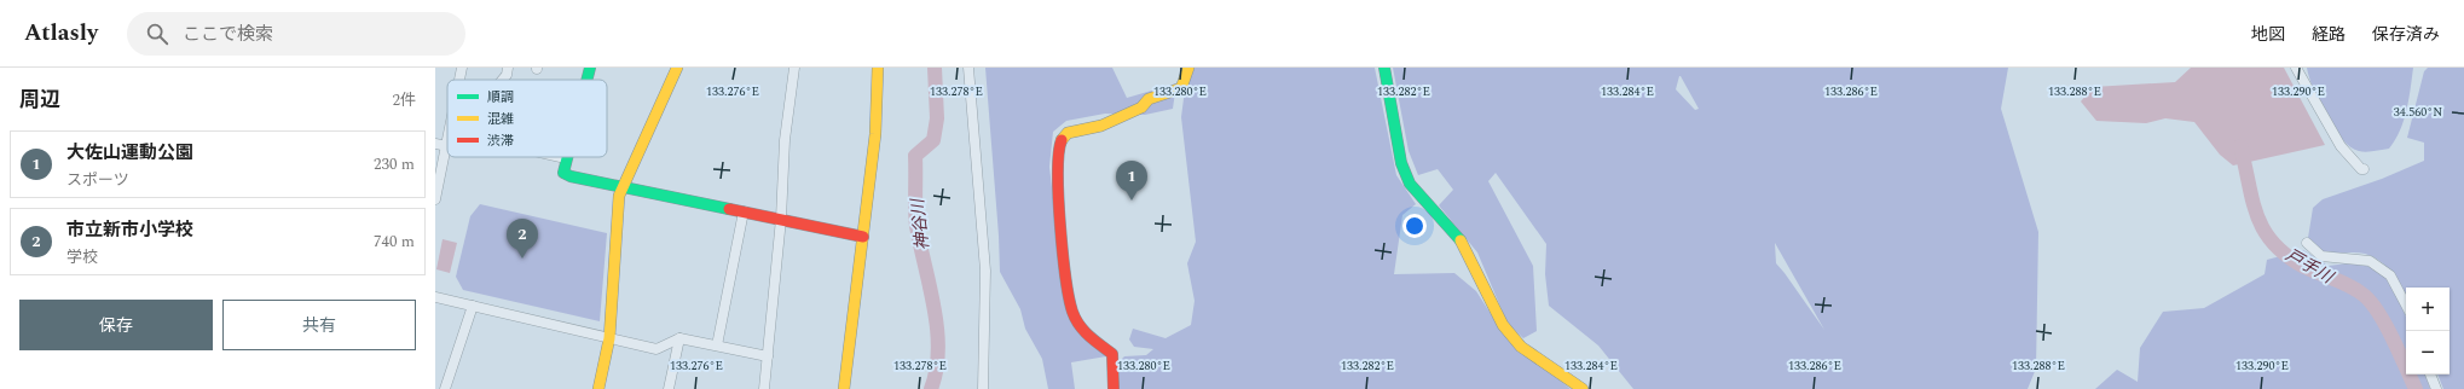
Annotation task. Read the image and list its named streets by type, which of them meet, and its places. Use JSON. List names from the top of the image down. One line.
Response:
{"water":["神谷川","戸手川"],"legend":["順調","混雑","渋滞"],"page":{"header":"Atlasly","search":"ここで検索","nav":["地図","経路","保存済み"],"heading":["周辺","2件"],"list":[{"mark":"1","name":"大佐山運動公園","note":"スポーツ","value":"230 m"},{"mark":"2","name":"市立新市小学校","note":"学校","value":"740 m"}],"pins":["1","2"],"buttons":["保存","共有"],"map_buttons":["+","−"]},"coordinates":["133.286°E","133.288°E","133.290°E","133.276°E","133.278°E","133.280°E","133.282°E","133.284°E","34.560°N"]}
